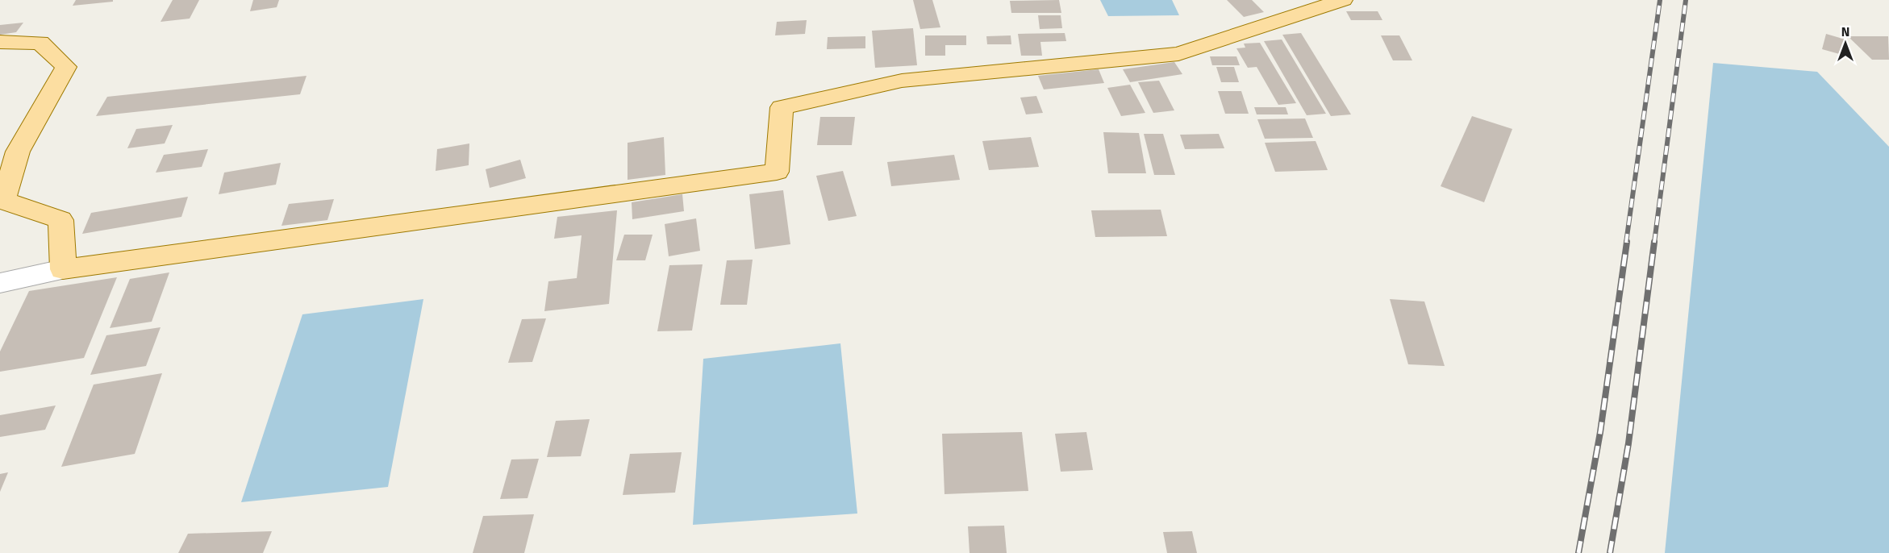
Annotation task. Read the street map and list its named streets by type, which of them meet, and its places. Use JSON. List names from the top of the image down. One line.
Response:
{"north":"top"}
